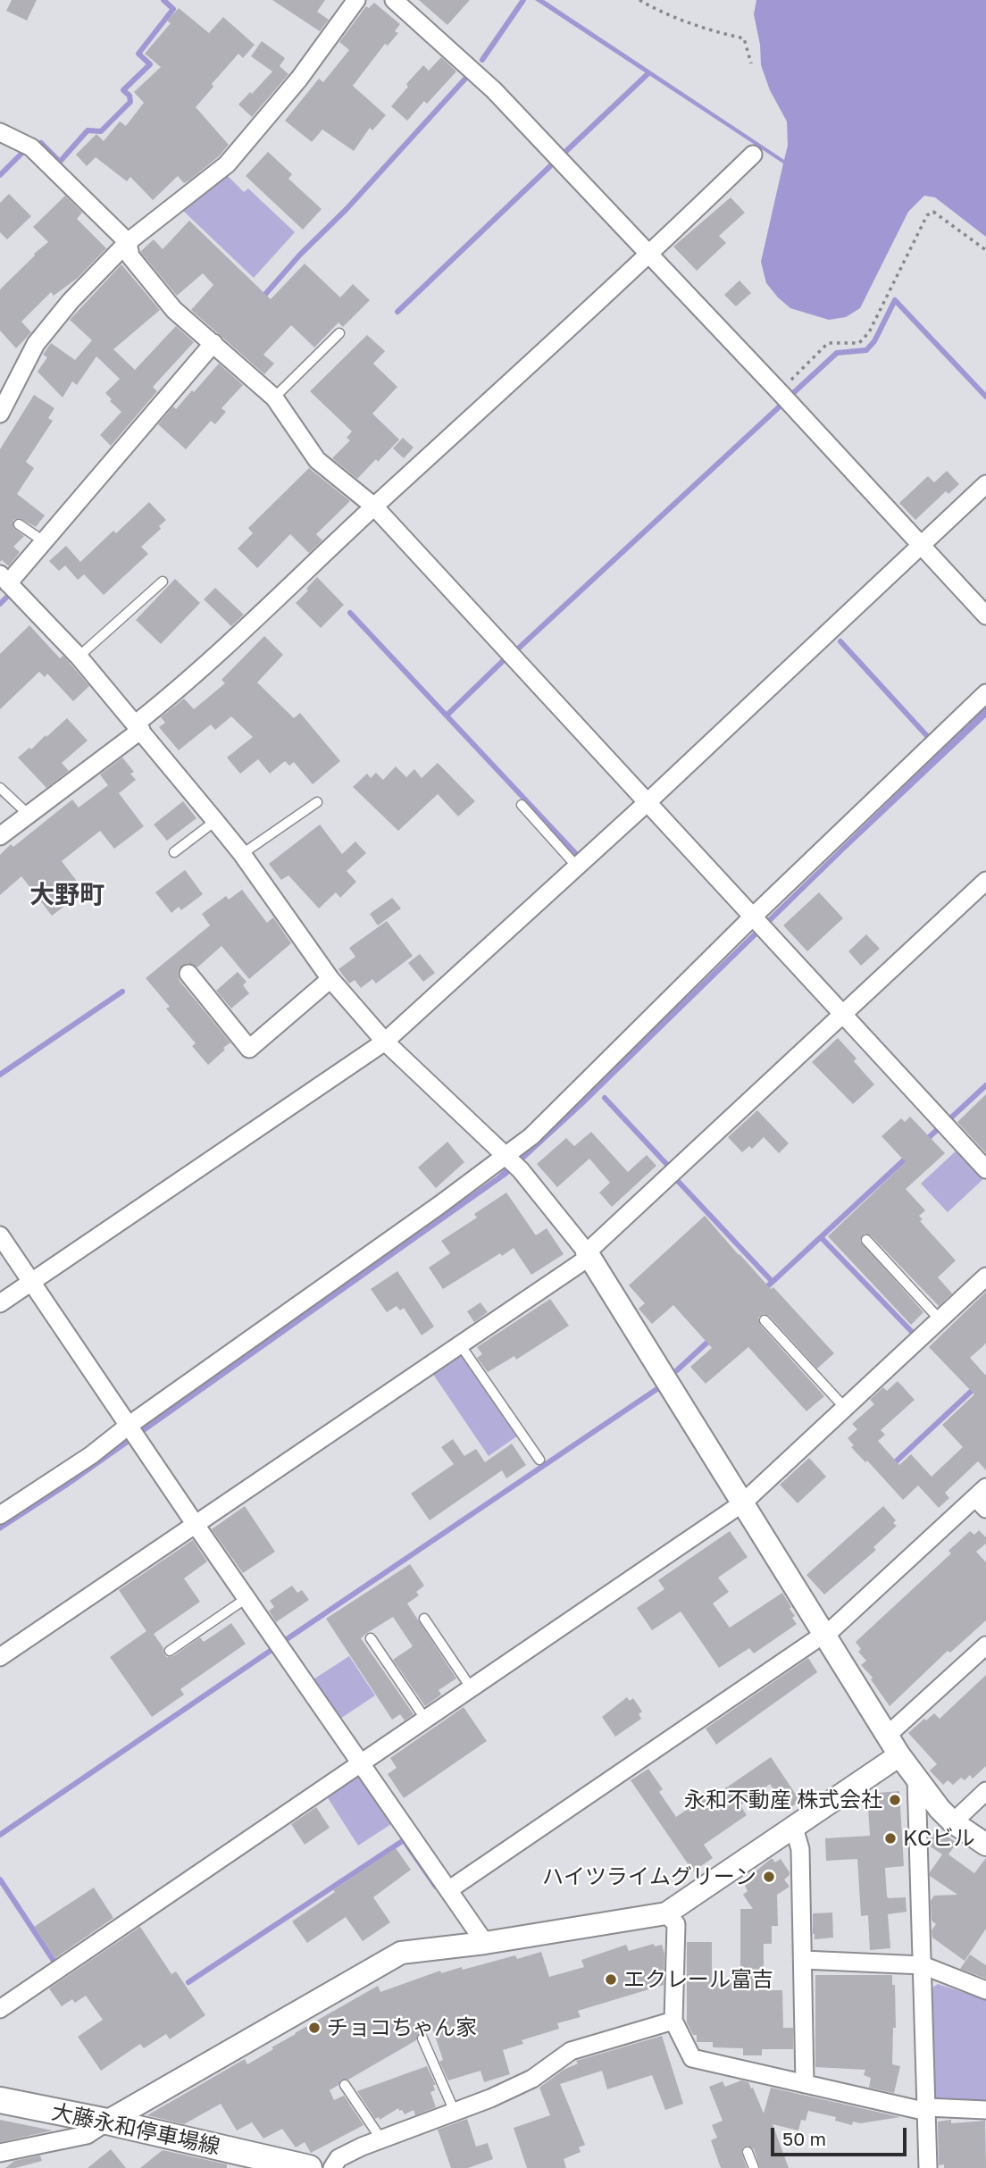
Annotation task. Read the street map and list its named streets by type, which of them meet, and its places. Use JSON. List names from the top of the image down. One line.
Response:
{"streets":{"main road":["大藤永和停車場線"]},"districts":["大野町"],"places":["永和不動産 株式会社","KCビル","ハイツライムグリーン","エクレール富吉","チョコちゃん家"],"scale_bar":"50 m"}
